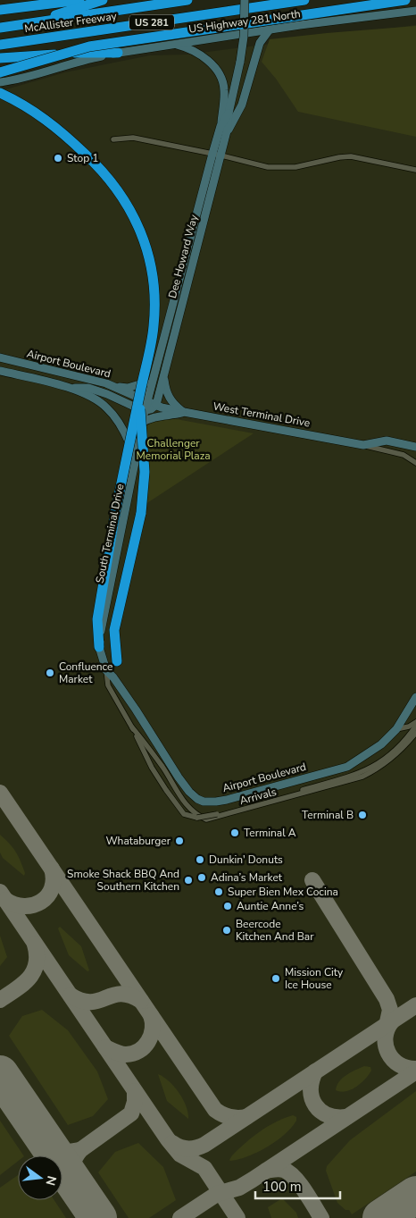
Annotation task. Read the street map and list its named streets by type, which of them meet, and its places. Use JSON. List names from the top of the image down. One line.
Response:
{"streets":{"highway":["McAllister Freeway","US 281"],"main road":["US Highway 281 North","Dee Howard Way","Airport Boulevard","West Terminal Drive","South Terminal Drive"],"street":["Arrivals"]},"crossings":[["Dee Howard Way","Airport Boulevard"],["Dee Howard Way","West Terminal Drive"],["Dee Howard Way","South Terminal Drive"],["Airport Boulevard","West Terminal Drive"],["Airport Boulevard","South Terminal Drive"]],"parks":["Challenger Memorial Plaza"],"places":["Stop 1","Confluence Market","Terminal B","Terminal A","Whataburger","Dunkin' Donuts","Adina’s Market","Smoke Shack BBQ And Southern Kitchen","Super Bien Mex Cocina","Auntie Anne’s","Beercode Kitchen And Bar","Mission City Ice House"],"scale_bar":"100 m","north":"right"}
